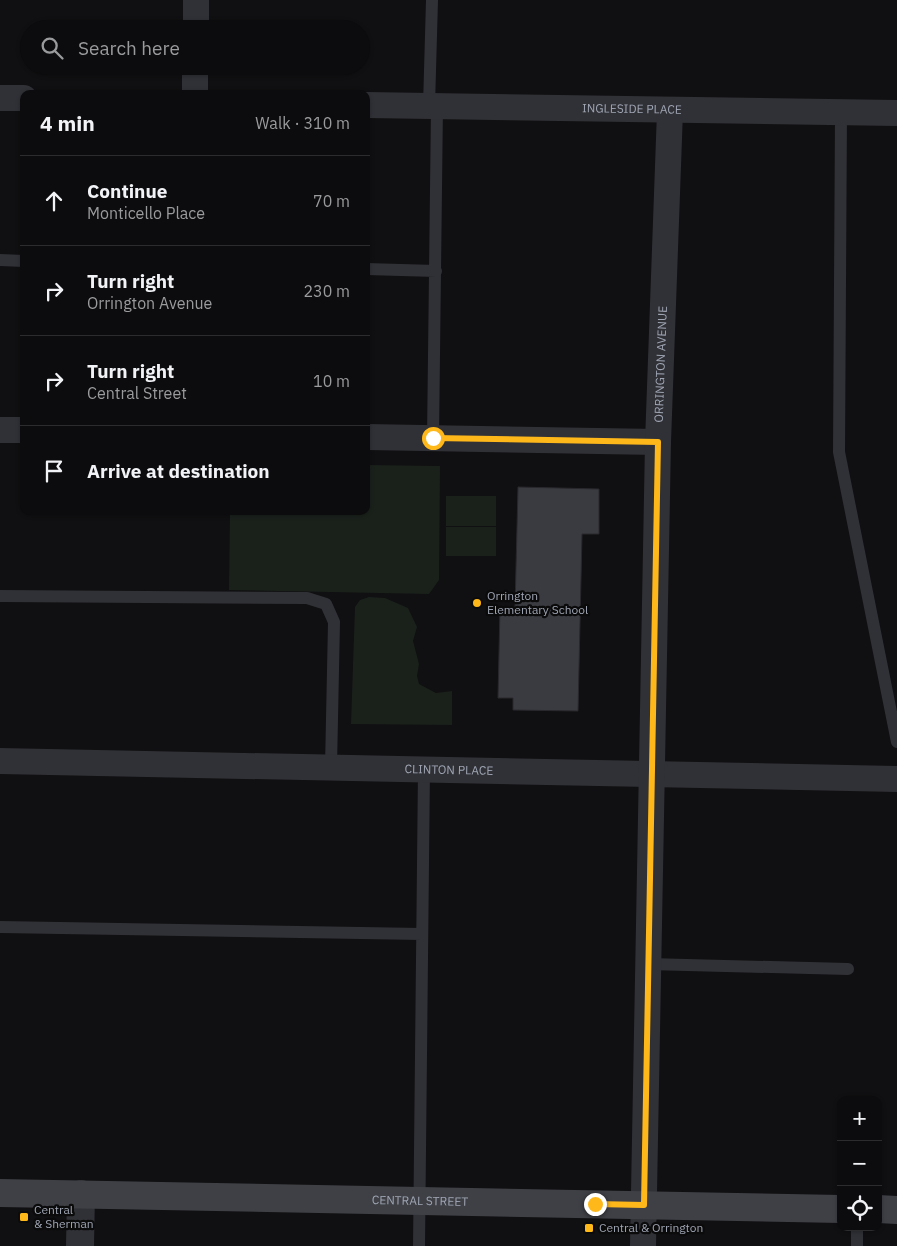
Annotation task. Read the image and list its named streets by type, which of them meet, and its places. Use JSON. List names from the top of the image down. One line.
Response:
{"streets":{"main road":["CENTRAL STREET"],"street":["INGLESIDE PLACE","ORRINGTON AVENUE","CLINTON PLACE"]},"crossings":[["INGLESIDE PLACE","ORRINGTON AVENUE"],["ORRINGTON AVENUE","CLINTON PLACE"],["ORRINGTON AVENUE","CENTRAL STREET"]],"places":{"other":["Orrington Elementary School"],"transit":["Central & Sherman","Central & Orrington"]},"page":{"search":"Search here","heading":["4 min","Walk · 310 m"],"list":[["Continue","Monticello Place","70 m"],["Turn right","Orrington Avenue","230 m"],["Turn right","Central Street","10 m"],"Arrive at destination"],"map_buttons":["+","−"]}}
